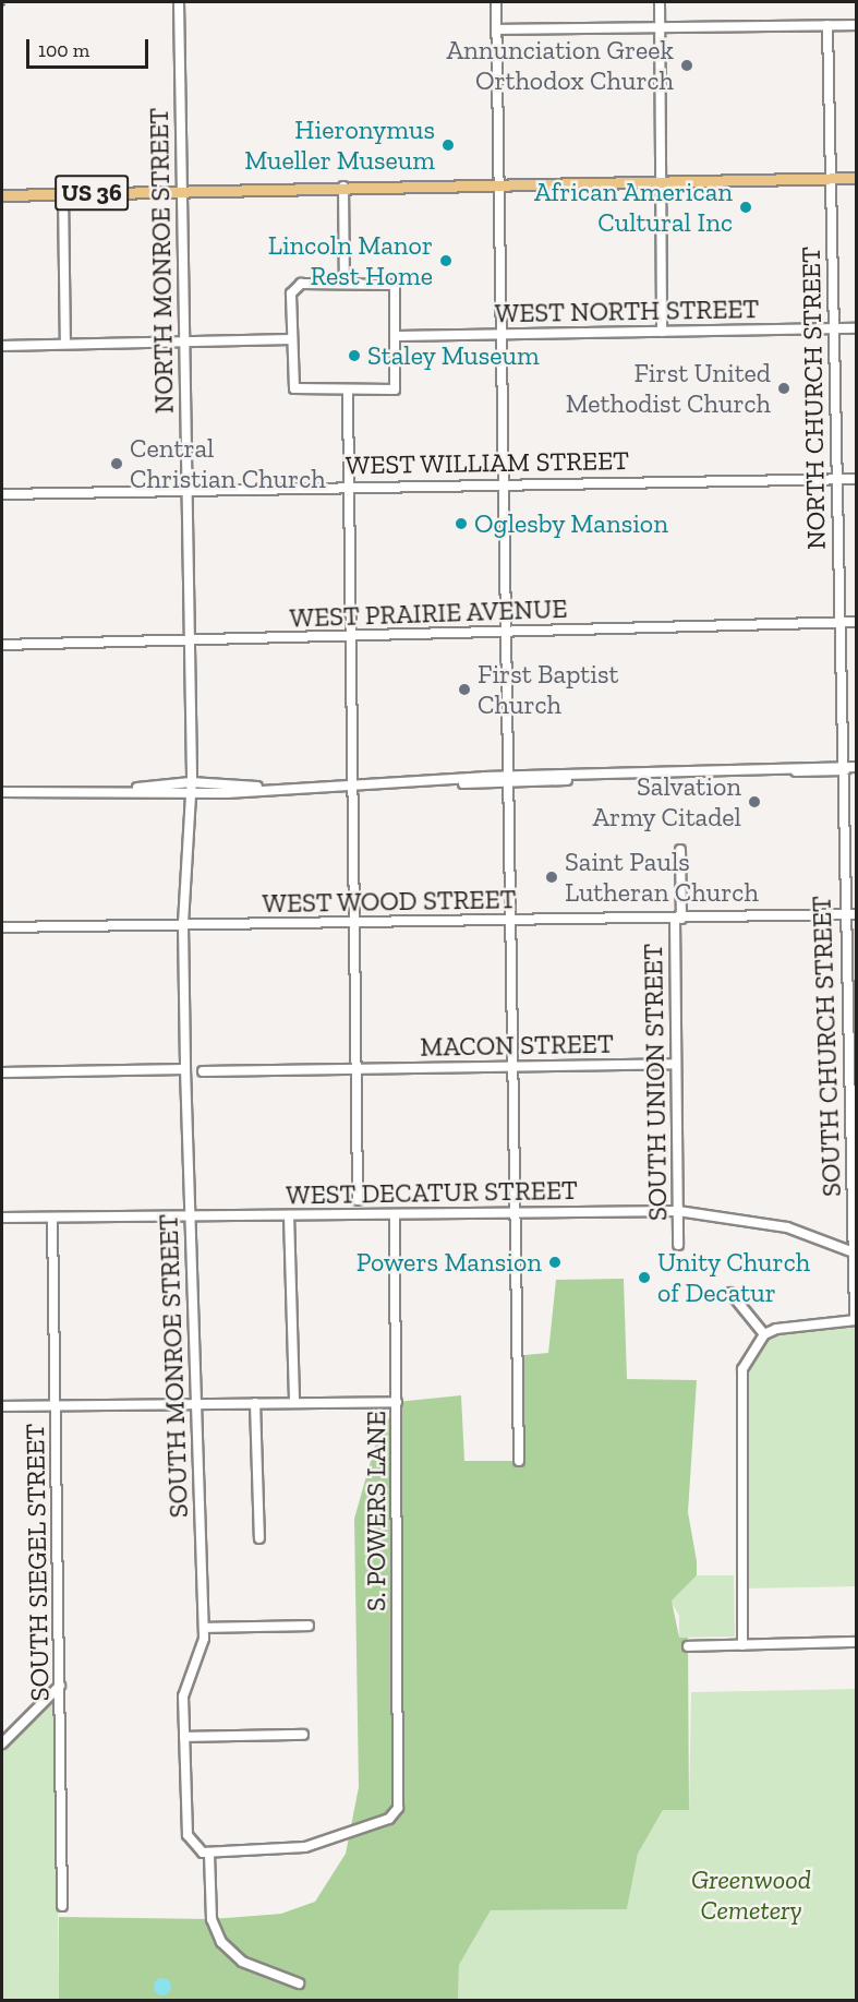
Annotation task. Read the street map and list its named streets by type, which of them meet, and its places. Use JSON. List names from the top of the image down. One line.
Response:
{"streets":{"main road":["US 36"],"street":["NORTH MONROE STREET","WEST NORTH STREET","NORTH CHURCH STREET","WEST WILLIAM STREET","WEST PRAIRIE AVENUE","WEST WOOD STREET","MACON STREET","SOUTH CHURCH STREET","SOUTH UNION STREET","WEST DECATUR STREET","SOUTH MONROE STREET","S. POWERS LANE","SOUTH SIEGEL STREET"]},"crossings":[["US 36","NORTH MONROE STREET"],["US 36","NORTH CHURCH STREET"],["NORTH MONROE STREET","WEST WILLIAM STREET"],["NORTH MONROE STREET","WEST PRAIRIE AVENUE"],["NORTH MONROE STREET","SOUTH MONROE STREET"],["WEST NORTH STREET","NORTH CHURCH STREET"],["NORTH CHURCH STREET","WEST WILLIAM STREET"],["NORTH CHURCH STREET","WEST PRAIRIE AVENUE"],["NORTH CHURCH STREET","SOUTH CHURCH STREET"],["WEST WOOD STREET","SOUTH CHURCH STREET"],["WEST WOOD STREET","SOUTH UNION STREET"],["WEST WOOD STREET","SOUTH MONROE STREET"],["MACON STREET","SOUTH UNION STREET"],["SOUTH CHURCH STREET","WEST DECATUR STREET"],["SOUTH UNION STREET","WEST DECATUR STREET"],["WEST DECATUR STREET","SOUTH MONROE STREET"],["WEST DECATUR STREET","S. POWERS LANE"],["WEST DECATUR STREET","SOUTH SIEGEL STREET"],["SOUTH MONROE STREET","S. POWERS LANE"]],"parks":["Greenwood Cemetery"],"places":["Annunciation Greek Orthodox Church","Hieronymus Mueller Museum","African American Cultural Inc","Lincoln Manor Rest Home","Staley Museum","First United Methodist Church","Central Christian Church","Oglesby Mansion","First Baptist Church","Salvation Army Citadel","Saint Pauls Lutheran Church","Powers Mansion","Unity Church of Decatur"],"scale_bar":"100 m"}
